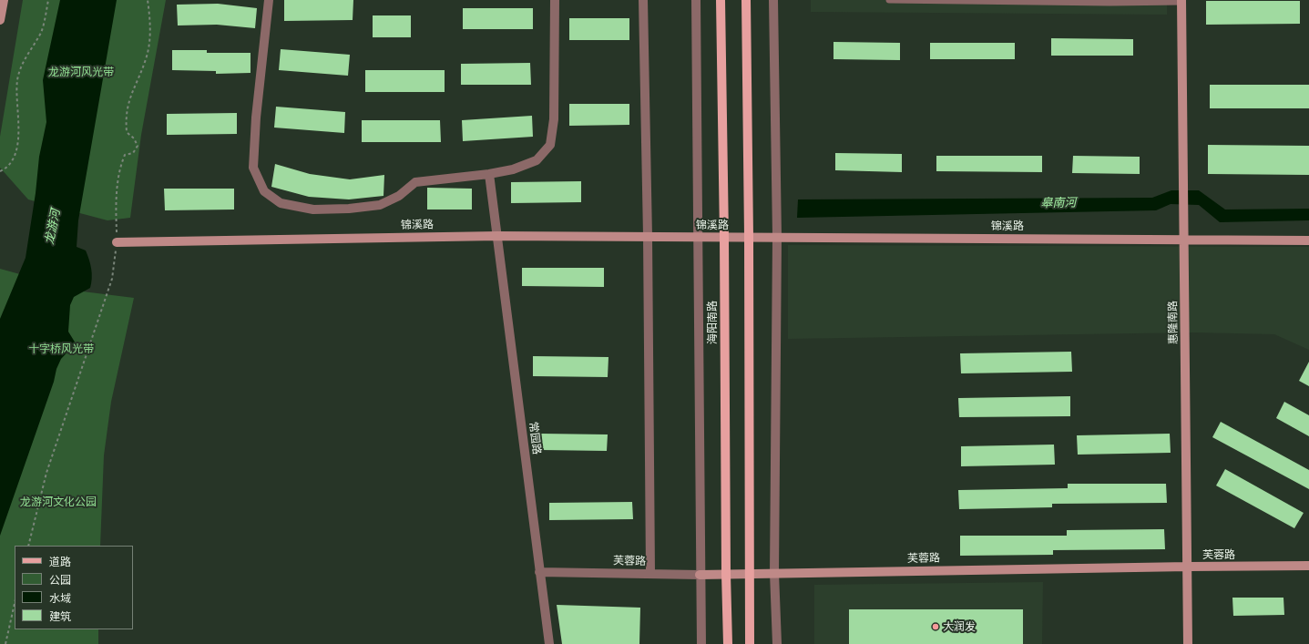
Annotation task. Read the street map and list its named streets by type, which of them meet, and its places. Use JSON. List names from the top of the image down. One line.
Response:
{"streets":{"main road":["海阳南路"],"street":["锦溪路","惠隆南路","常园路","芙蓉路"]},"crossings":[["锦溪路","海阳南路"],["锦溪路","惠隆南路"],["锦溪路","常园路"],["海阳南路","芙蓉路"],["惠隆南路","芙蓉路"],["常园路","芙蓉路"]],"water":["皋南河","龙游河"],"parks":["龙游河风光带","十字桥风光带","龙游河文化公园"],"places":["大润发"],"legend":["道路","公园","水域","建筑"]}
